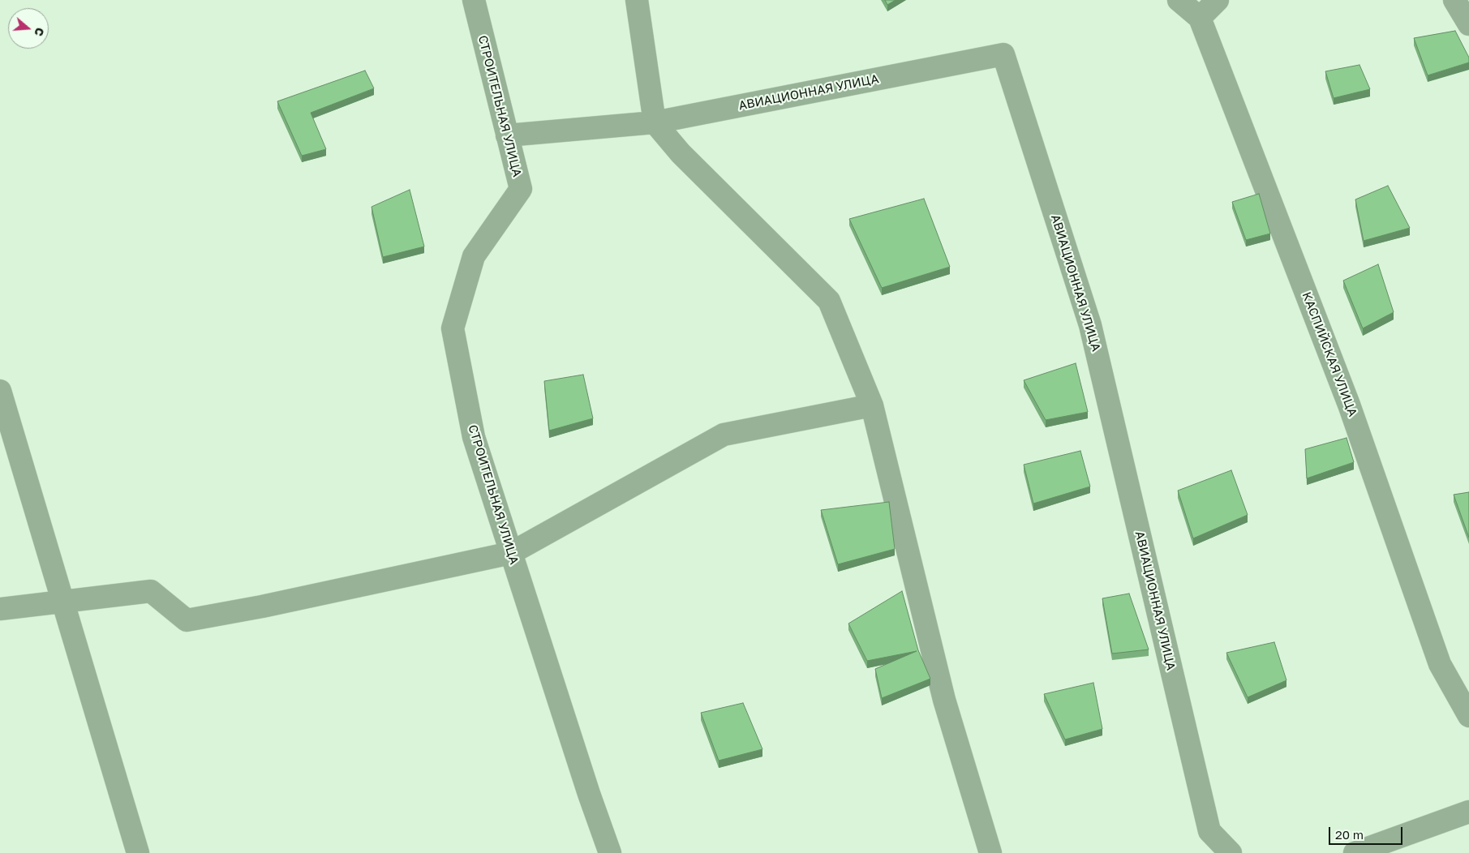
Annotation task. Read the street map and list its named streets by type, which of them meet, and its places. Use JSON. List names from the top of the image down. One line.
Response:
{"streets":{"street":["АВИАЦИОННАЯ УЛИЦА","СТРОИТЕЛЬНАЯ УЛИЦА","КАСПИЙСКАЯ УЛИЦА"]},"scale_bar":"20 m","north":"right"}
